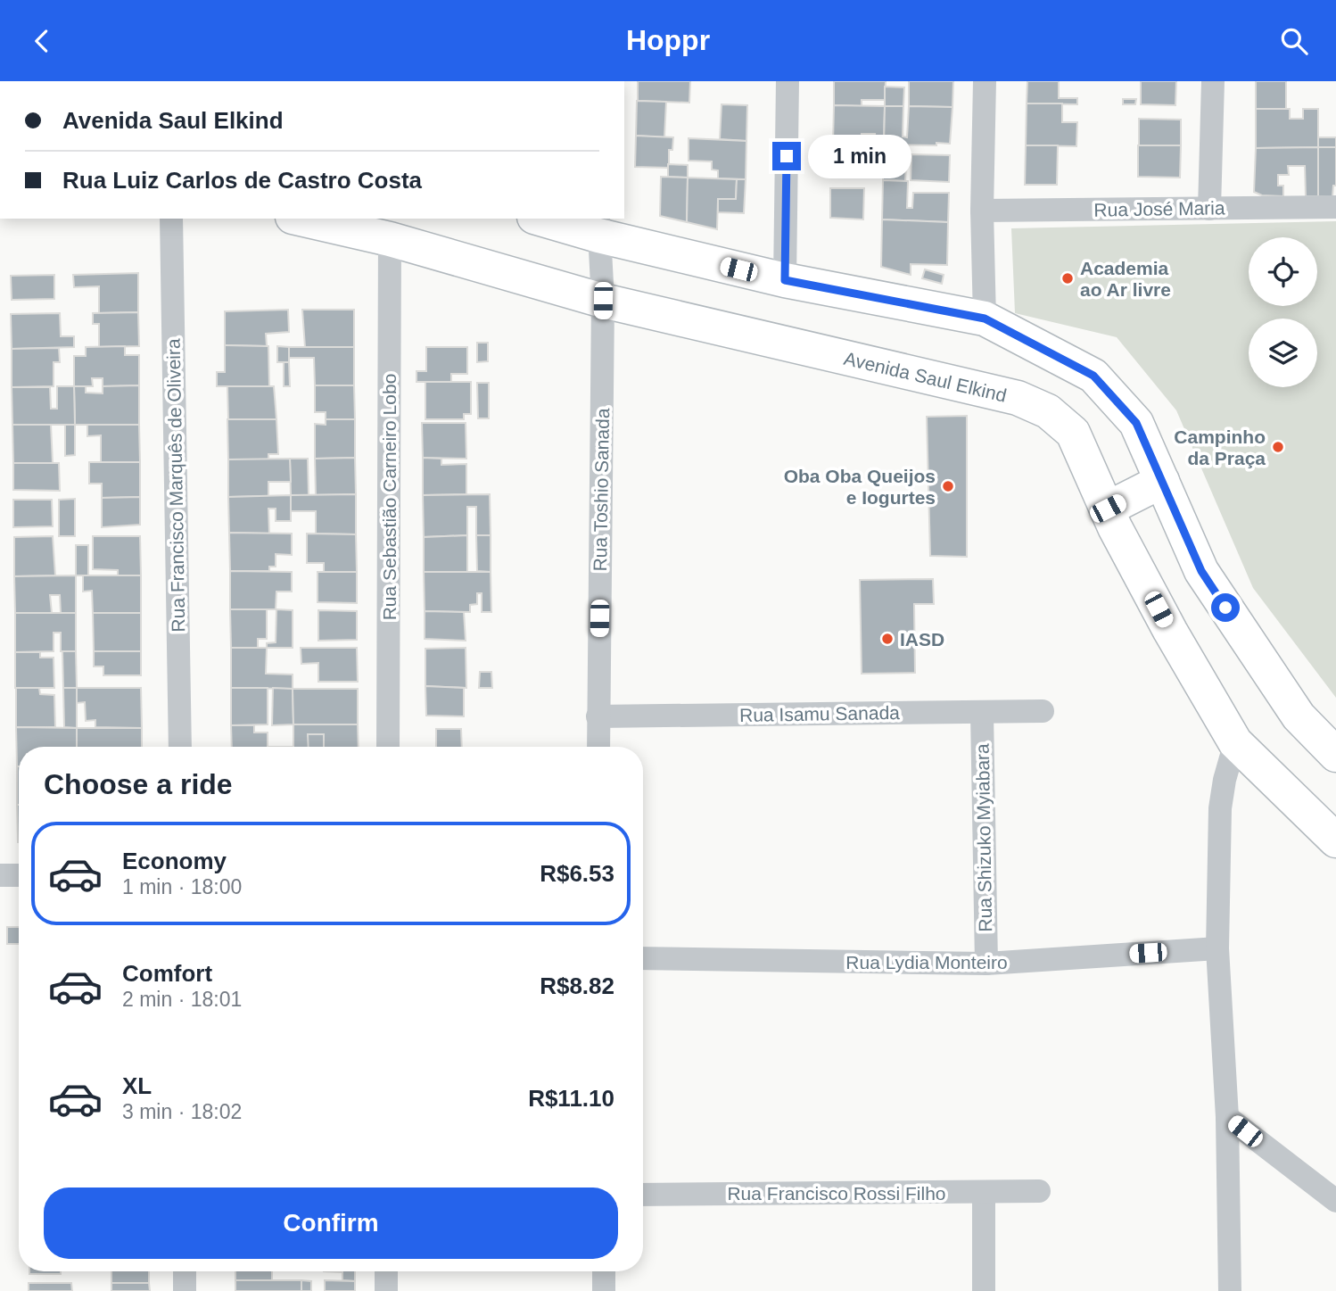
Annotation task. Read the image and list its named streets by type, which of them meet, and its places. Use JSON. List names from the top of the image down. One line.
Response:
{"streets":{"main road":["Avenida Saul Elkind"],"street":["Rua José Maria","Rua Francisco Marquês de Oliveira","Rua Toshio Sanada","Rua Sebastião Carneiro Lobo","Rua Isamu Sanada","Rua Shizuko Myiabara","Rua Lydia Monteiro","Rua Francisco Rossi Filho"]},"crossings":[["Avenida Saul Elkind","Rua Toshio Sanada"],["Avenida Saul Elkind","Rua Sebastião Carneiro Lobo"],["Rua Toshio Sanada","Rua Isamu Sanada"],["Rua Isamu Sanada","Rua Shizuko Myiabara"],["Rua Shizuko Myiabara","Rua Lydia Monteiro"]],"places":["Academia ao Ar livre","Campinho da Praça","Oba Oba Queijos e Iogurtes","IASD"],"page":{"header":"Hoppr","banner":["Avenida Saul Elkind","Rua Luiz Carlos de Castro Costa"],"bubble":"1 min","heading":"Choose a ride","list":[{"name":"Economy","note":"1 min · 18:00","value":"R$6.53"},{"name":"Comfort","note":"2 min · 18:01","value":"R$8.82"},{"name":"XL","note":"3 min · 18:02","value":"R$11.10"}],"buttons":"Confirm"}}
